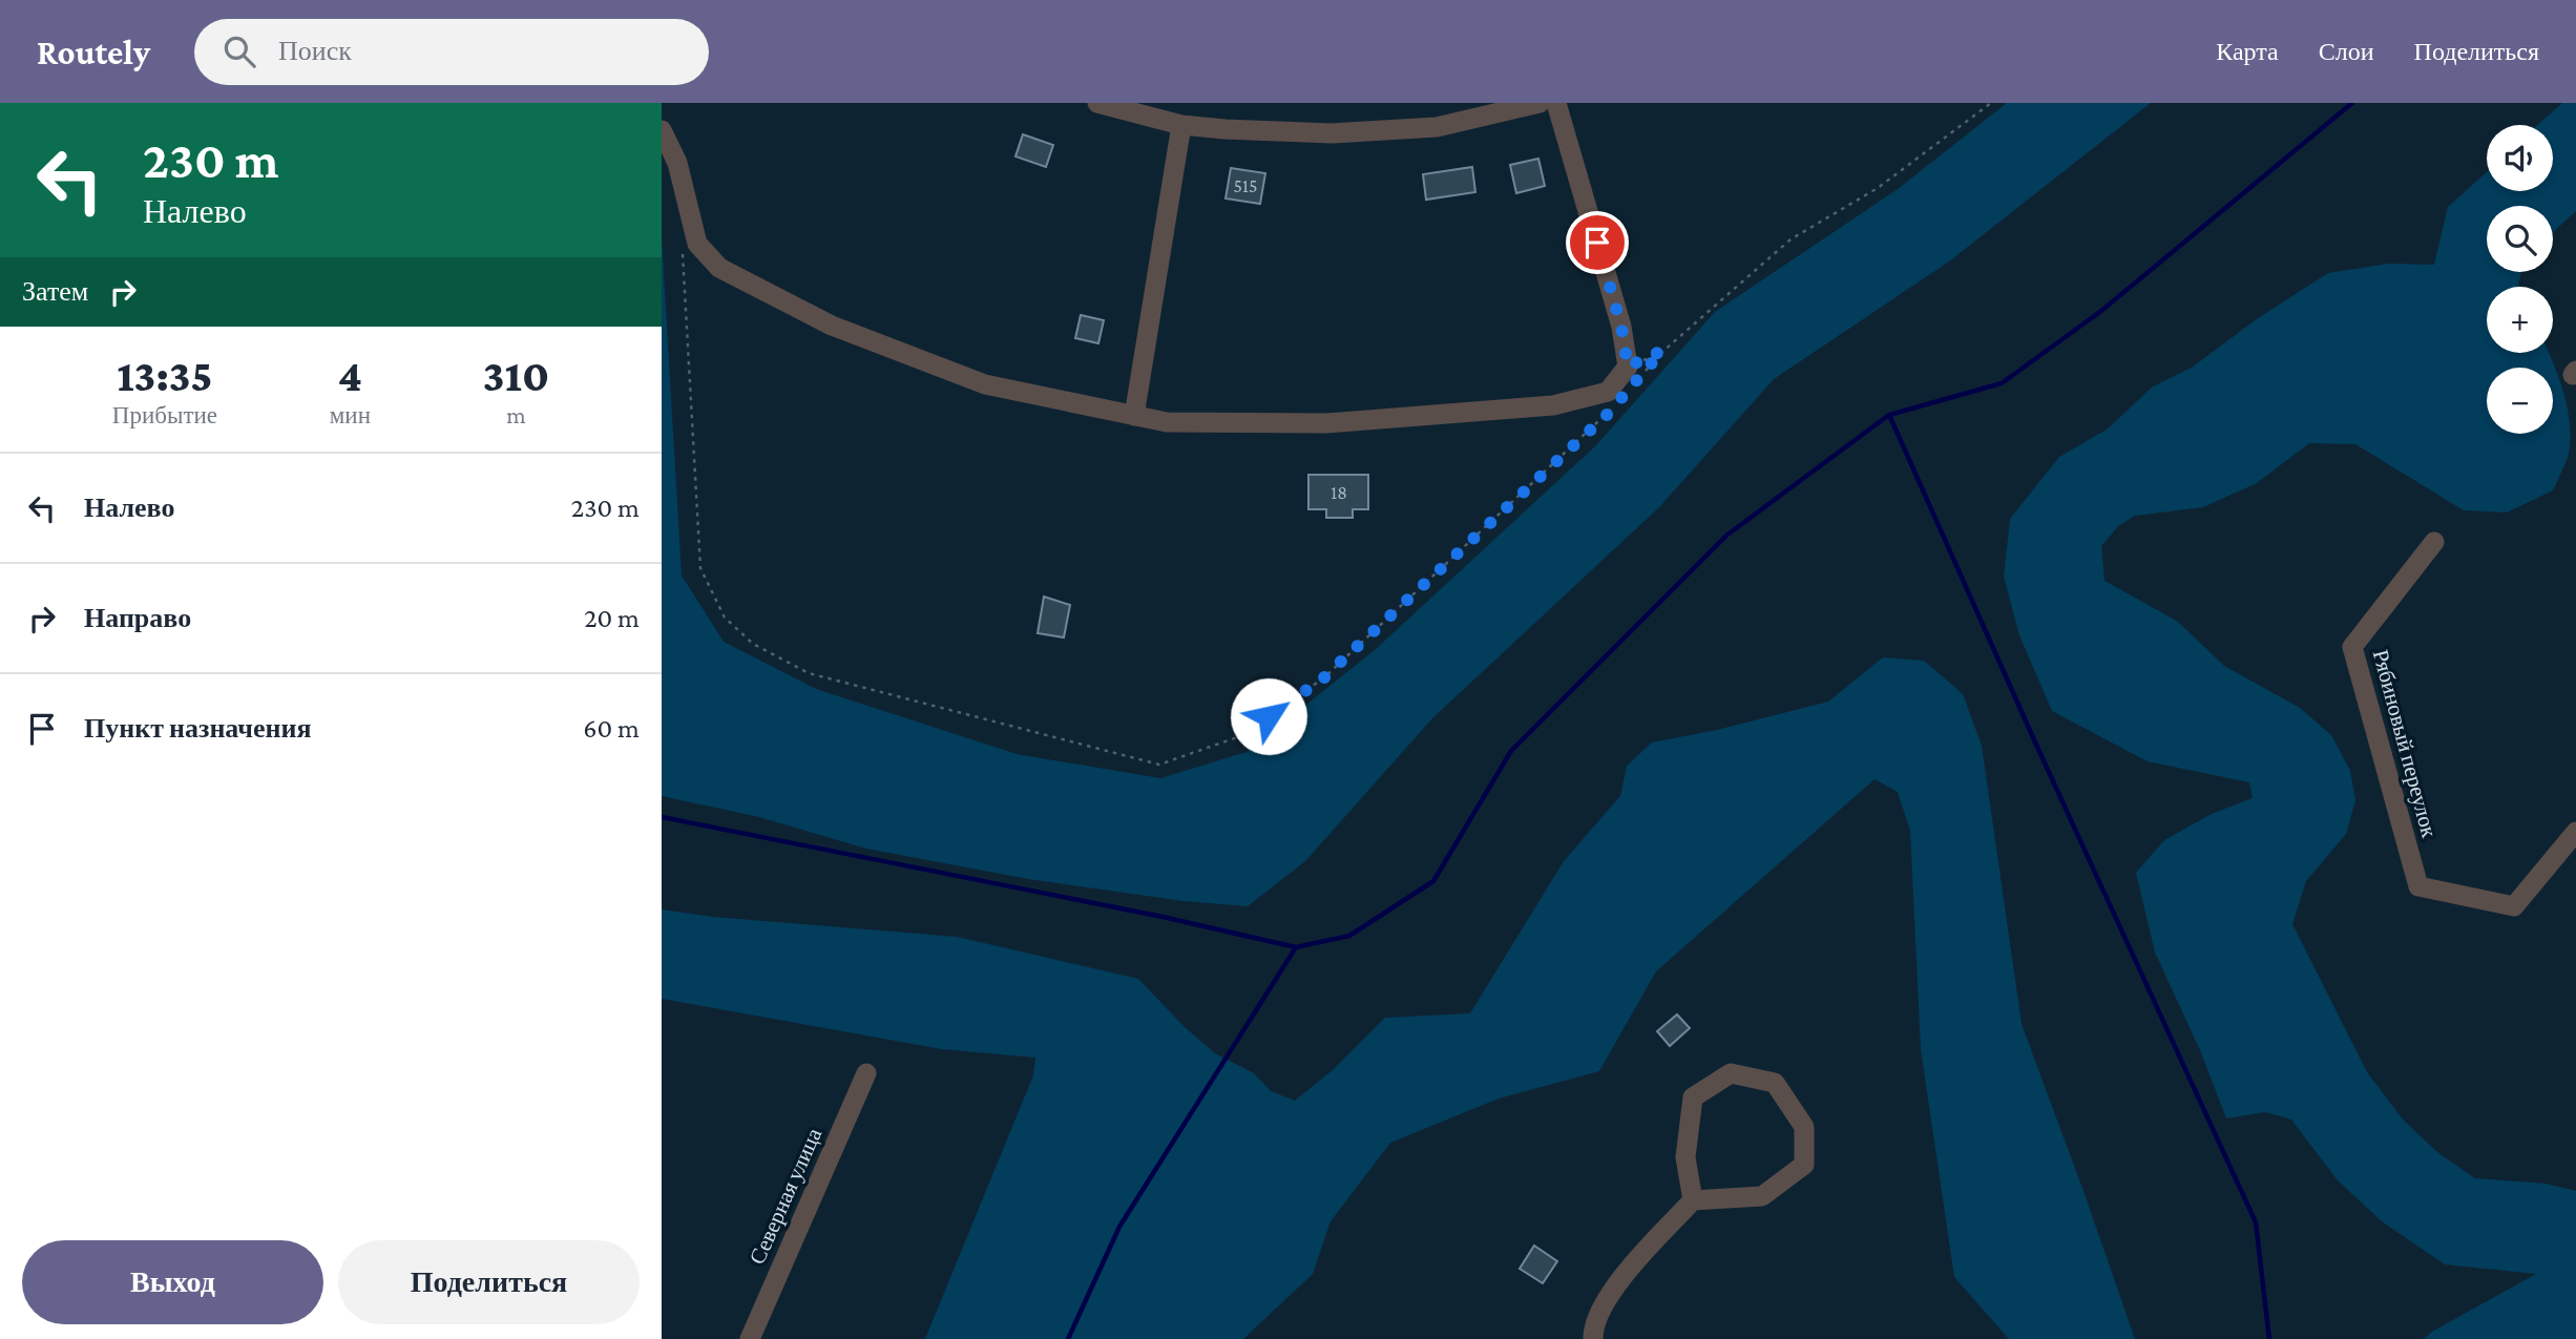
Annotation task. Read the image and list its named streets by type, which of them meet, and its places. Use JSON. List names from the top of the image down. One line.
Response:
{"streets":{"street":["Рябиновый переулок","Северная улица"]},"house_numbers":["515","18"],"page":{"header":"Routely","search":"Поиск","nav":["Карта","Слои","Поделиться"],"turn":["230 m","Налево"],"map_buttons":["+","−"],"then":"Затем","eta":["13:35","Прибытие","4","мин","310","m"],"list":[{"name":"Налево","value":"230 m"},{"name":"Направо","value":"20 m"},{"name":"Пункт назначения","value":"60 m"}],"buttons":["Выход","Поделиться"]}}
